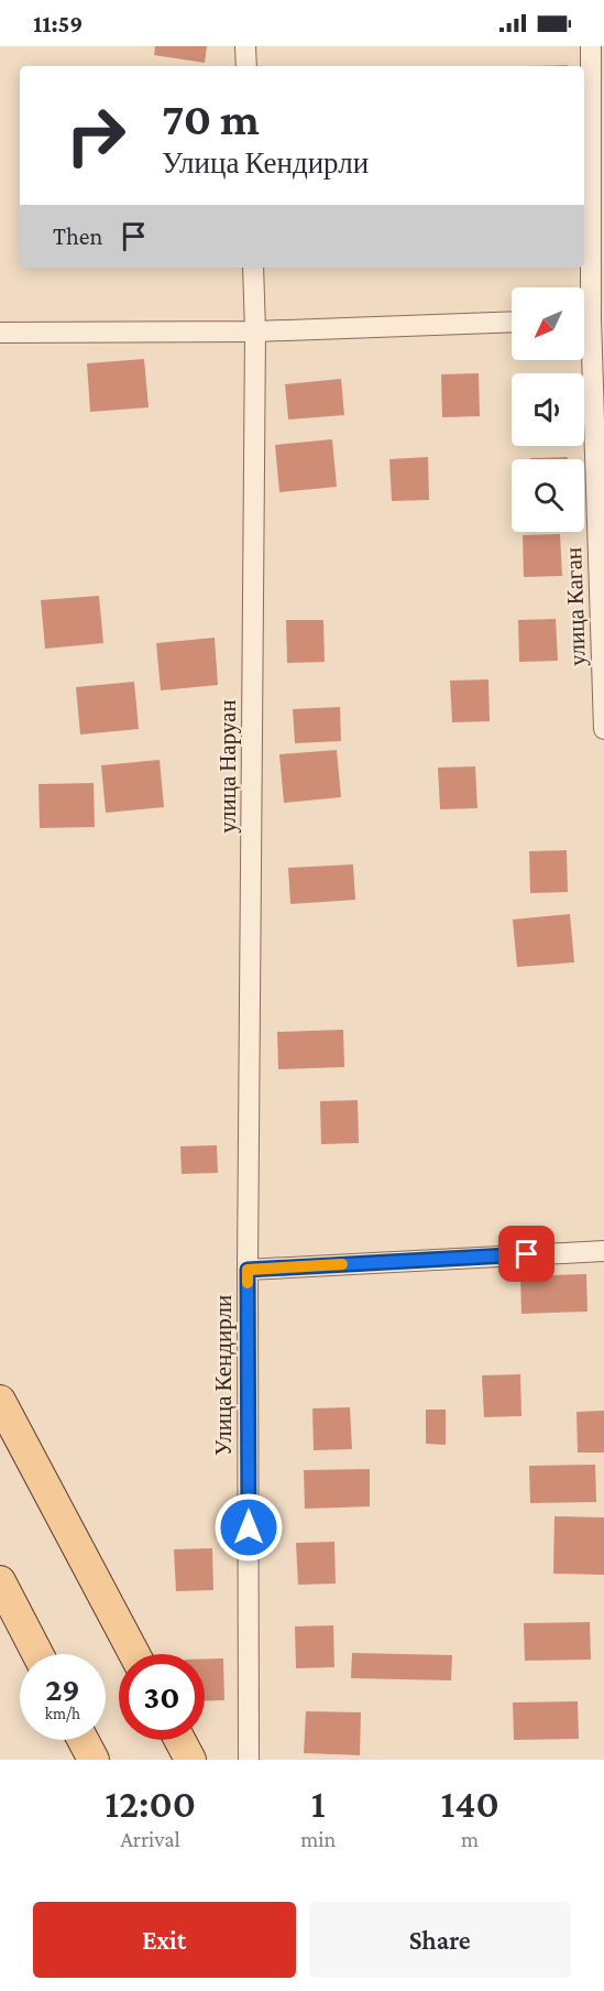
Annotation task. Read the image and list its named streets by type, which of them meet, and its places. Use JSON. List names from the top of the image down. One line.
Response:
{"streets":{"street":["улица Каган","улица Наруан","Улица Кендирли"]},"crossings":[["улица Наруан","Улица Кендирли"]],"north":"bottom left","page":{"status":"11:59","turn":["70 m","Улица Кендирли"],"then":"Then","speed":"29 km/h","limit":"30","eta":["12:00","Arrival","1","min","140","m"],"buttons":["Exit","Share"]}}
